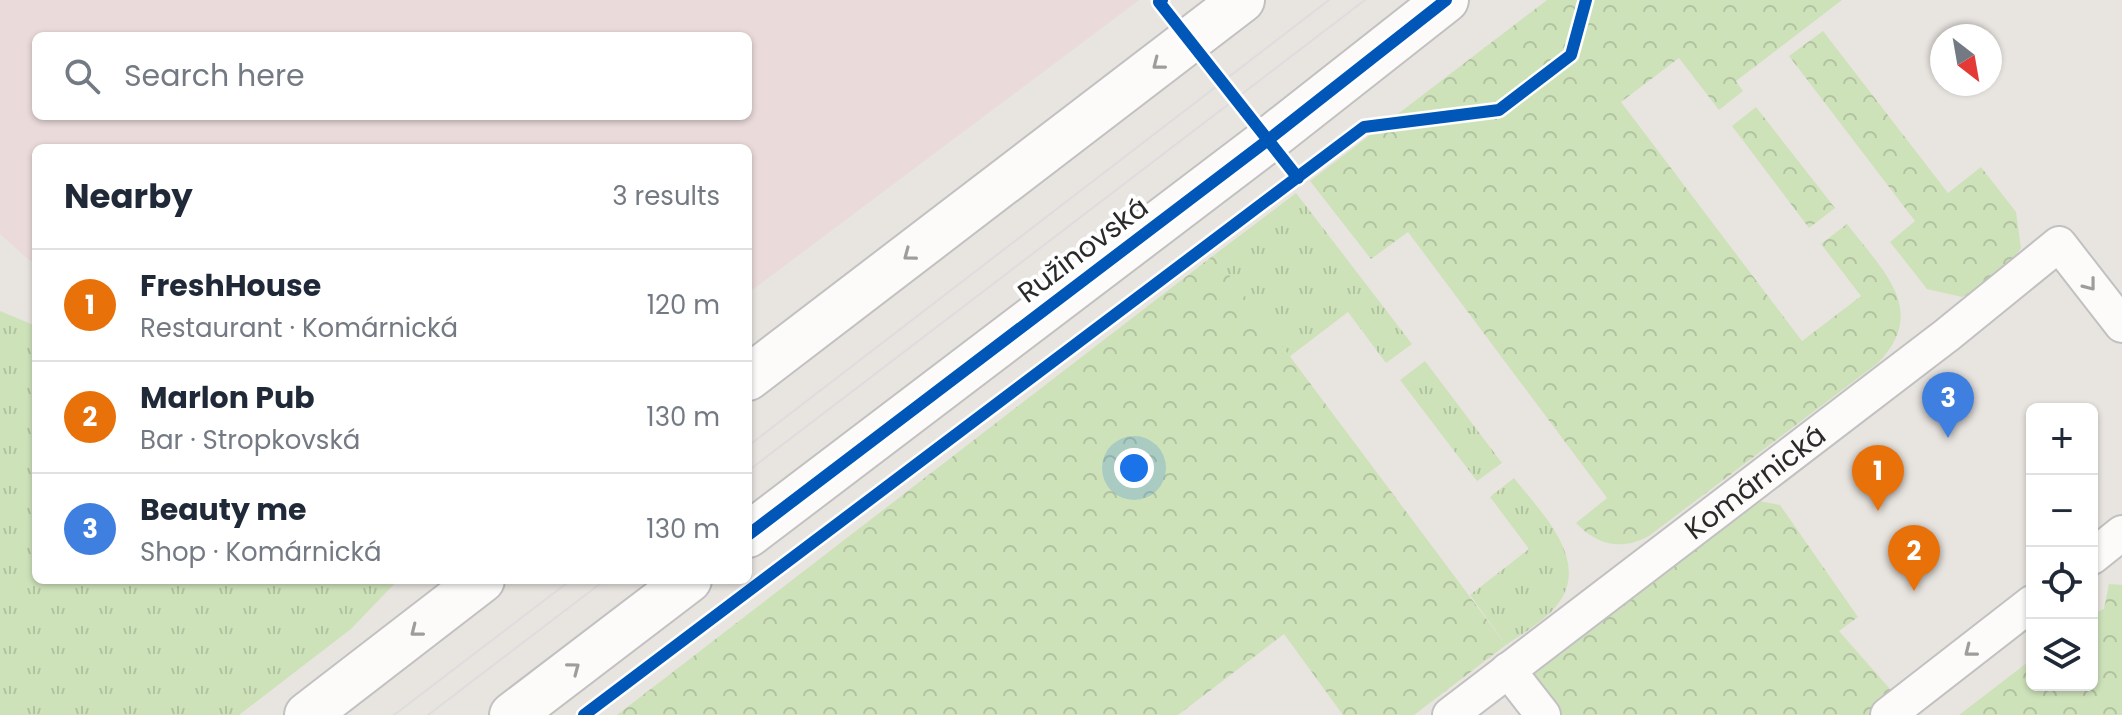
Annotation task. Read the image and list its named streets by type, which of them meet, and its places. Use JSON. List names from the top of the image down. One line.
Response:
{"streets":{"street":["Ružinovská","Komárnická"]},"one_way":["Komárnická"],"north":"bottom right","page":{"search":"Search here","heading":["Nearby","3 results"],"list":[{"mark":"1","name":"FreshHouse","note":"Restaurant · Komárnická","value":"120 m"},{"mark":"2","name":"Marlon Pub","note":"Bar · Stropkovská","value":"130 m"},{"mark":"3","name":"Beauty me","note":"Shop · Komárnická","value":"130 m"}],"pins":["3","1","2"],"map_buttons":["+","−"]}}
